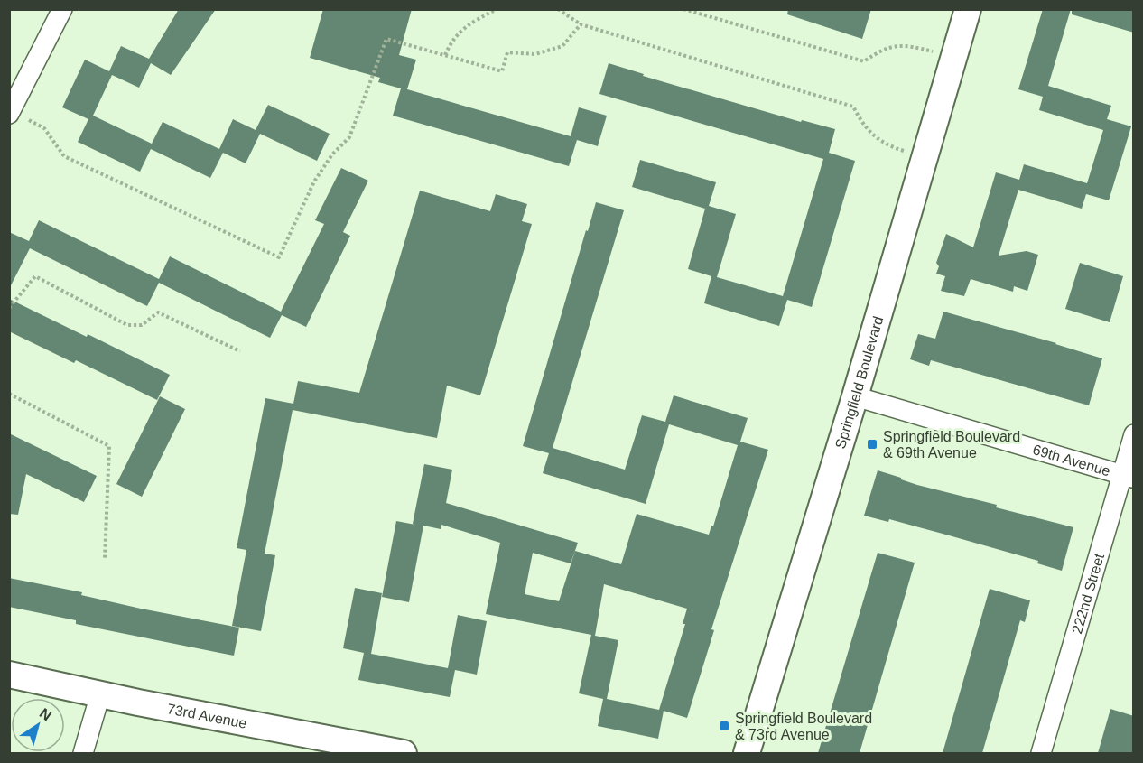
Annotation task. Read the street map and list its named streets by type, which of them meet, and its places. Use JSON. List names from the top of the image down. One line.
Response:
{"streets":{"main road":["Springfield Boulevard","73rd Avenue"],"street":["69th Avenue","222nd Street"]},"crossings":[["Springfield Boulevard","69th Avenue"],["69th Avenue","222nd Street"]],"places":{"transit":["Springfield Boulevard & 69th Avenue","Springfield Boulevard & 73rd Avenue"]},"north":"top right"}
